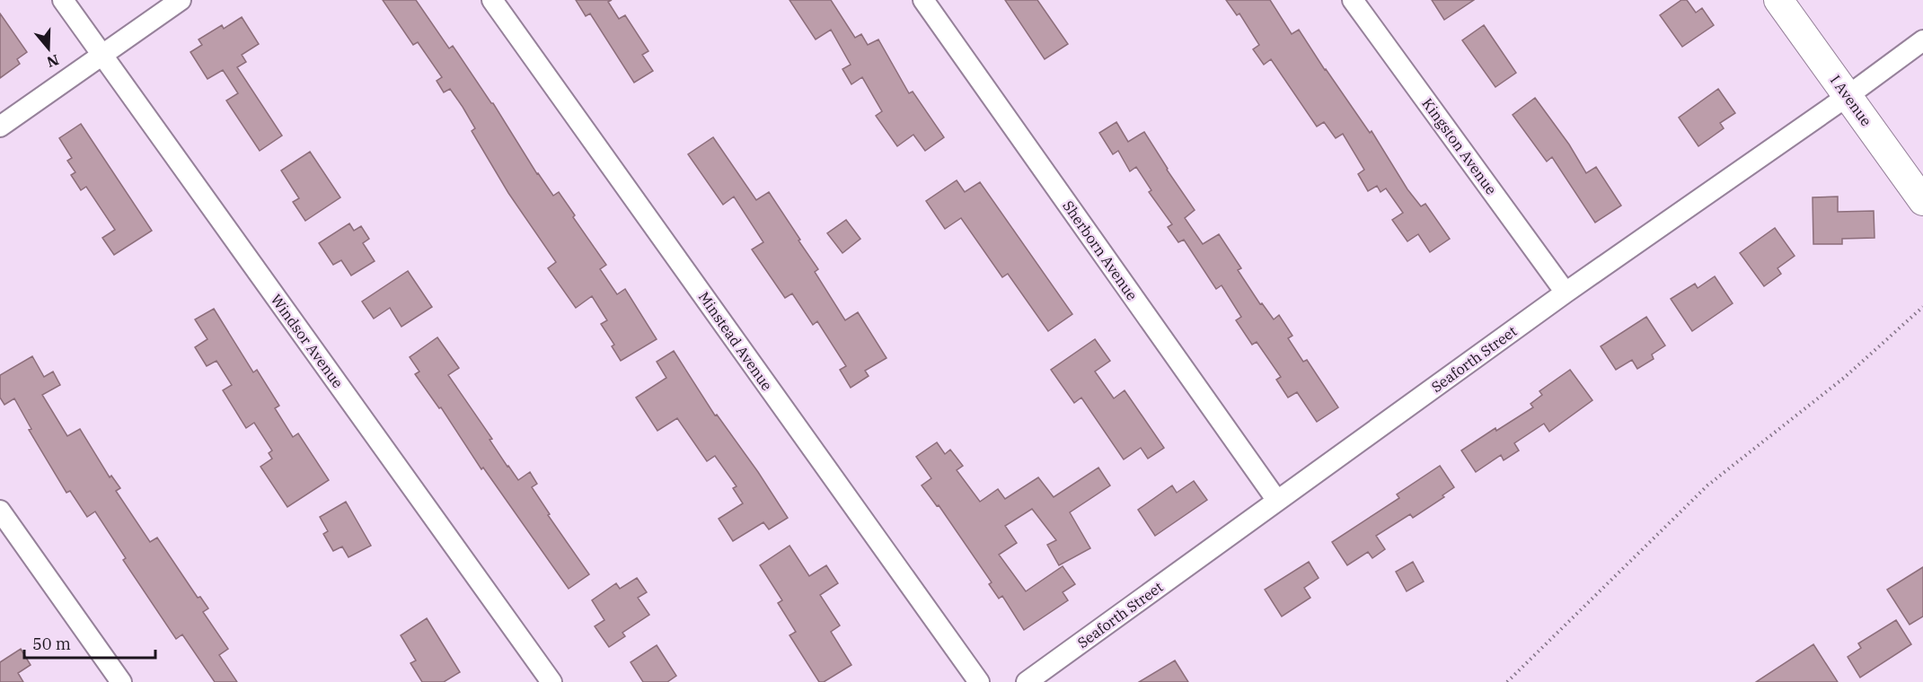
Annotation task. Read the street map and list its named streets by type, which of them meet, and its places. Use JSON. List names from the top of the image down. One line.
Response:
{"streets":{"main road":["I Avenue"],"street":["Kingston Avenue","Sherborn Avenue","Windsor Avenue","Minstead Avenue","Seaforth Street"]},"crossings":[["I Avenue","Seaforth Street"],["Kingston Avenue","Seaforth Street"],["Sherborn Avenue","Seaforth Street"]],"scale_bar":"50 m","north":"bottom"}
